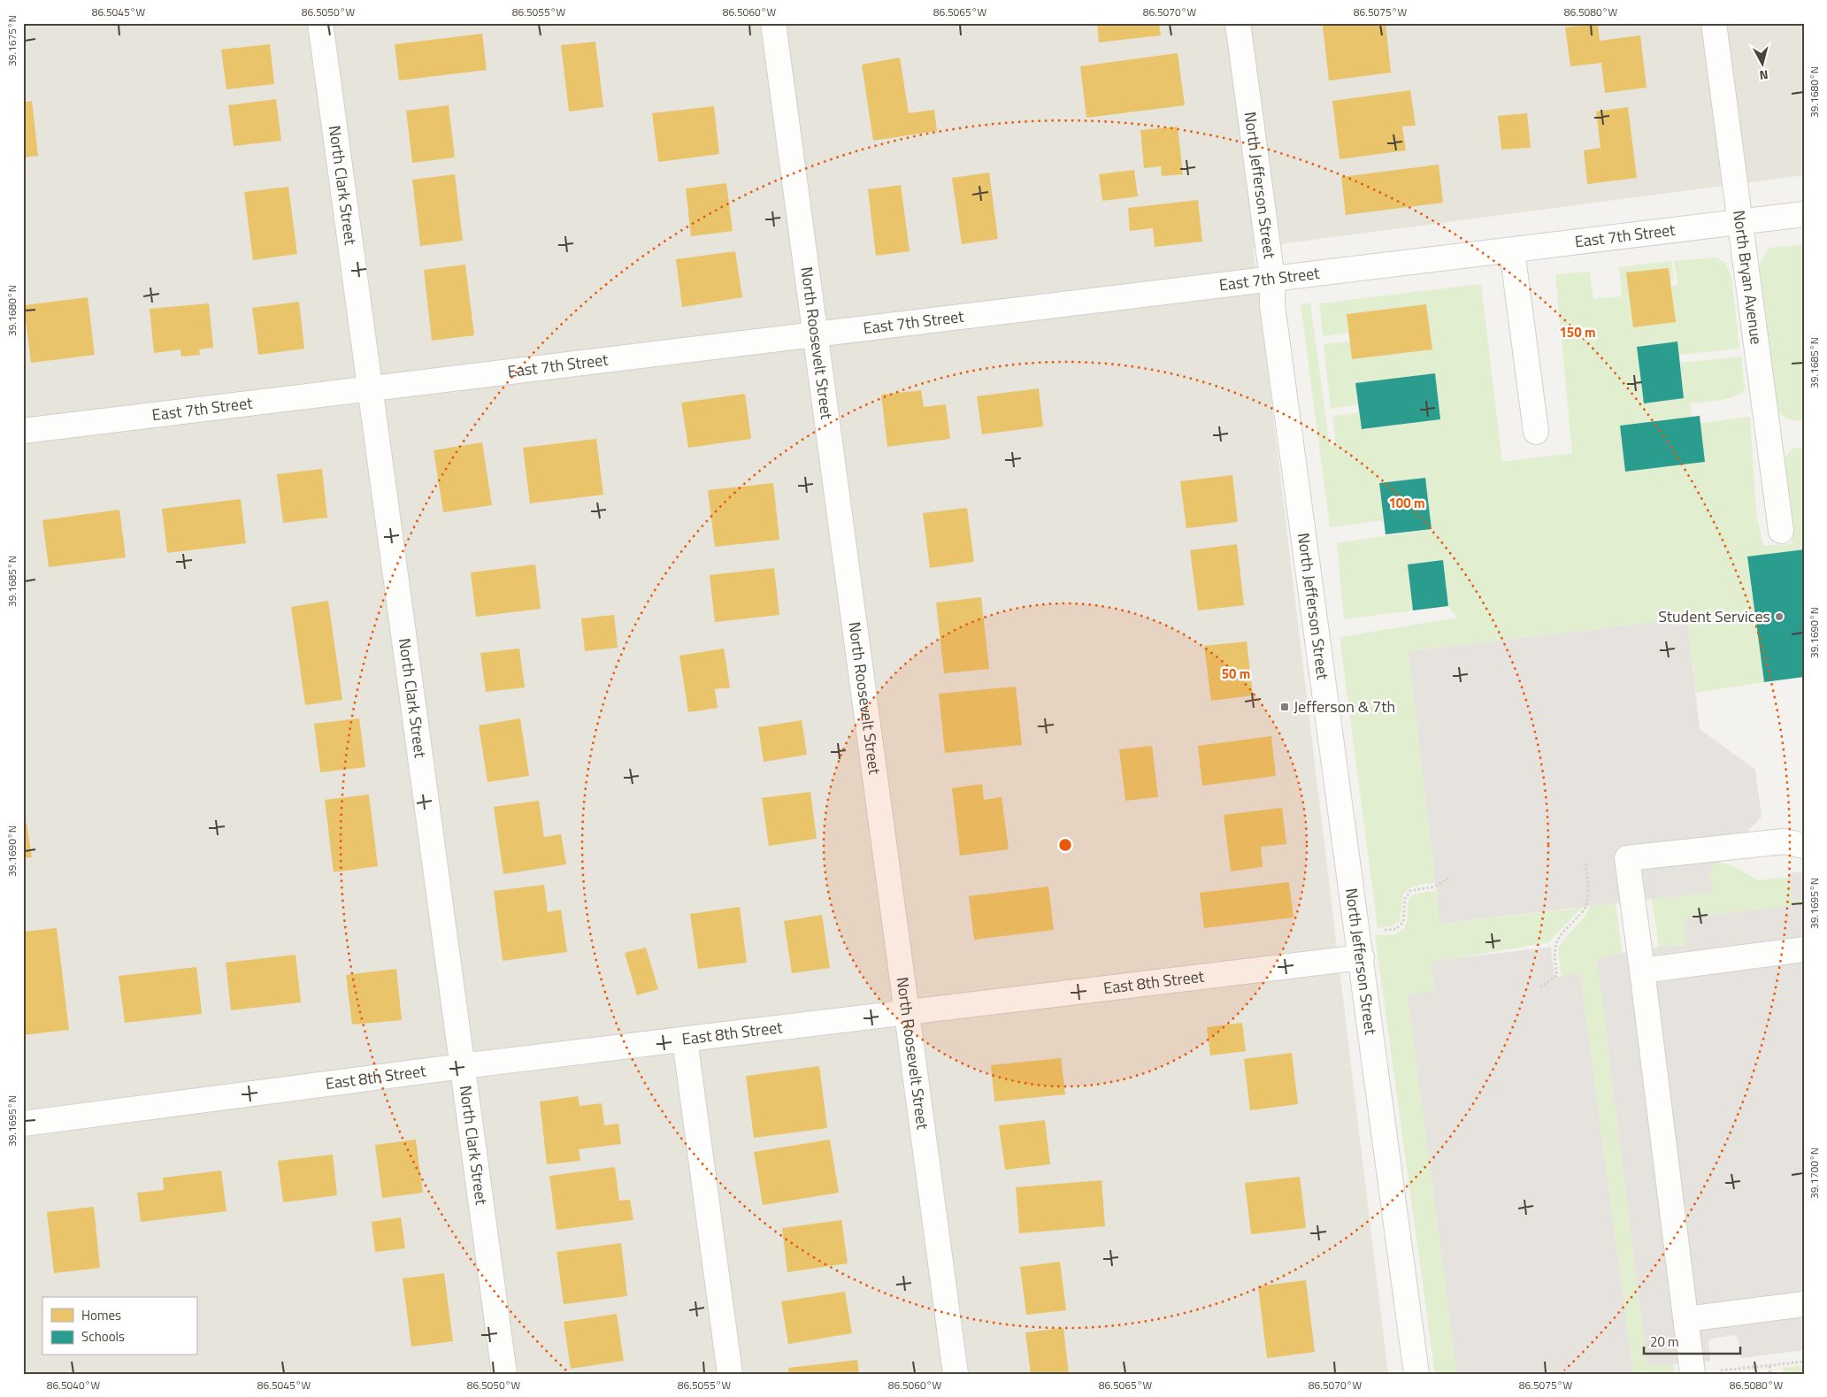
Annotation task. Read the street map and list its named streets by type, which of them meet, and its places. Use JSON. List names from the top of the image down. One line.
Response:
{"streets":{"street":["North Clark Street","North Jefferson Street","East 7th Street","North Bryan Avenue","North Roosevelt Street","East 8th Street"]},"crossings":[["North Clark Street","East 7th Street"],["North Clark Street","East 8th Street"],["North Jefferson Street","East 7th Street"],["North Jefferson Street","East 8th Street"],["East 7th Street","North Bryan Avenue"],["East 7th Street","North Roosevelt Street"],["North Roosevelt Street","East 8th Street"]],"places":{"other":["Student Services"],"transit":["Jefferson & 7th"]},"legend":["Homes","Schools"],"scale_bar":"20 m","north":"bottom","coordinates":["86.5045°W","86.5050°W","86.5055°W","86.5060°W","86.5065°W","86.5070°W","86.5075°W","86.5080°W","39.1675°N","39.1680°N","39.1685°N","39.1690°N","39.1695°N","39.1700°N","86.5040°W"],"rings":["150 m","100 m","50 m"]}
